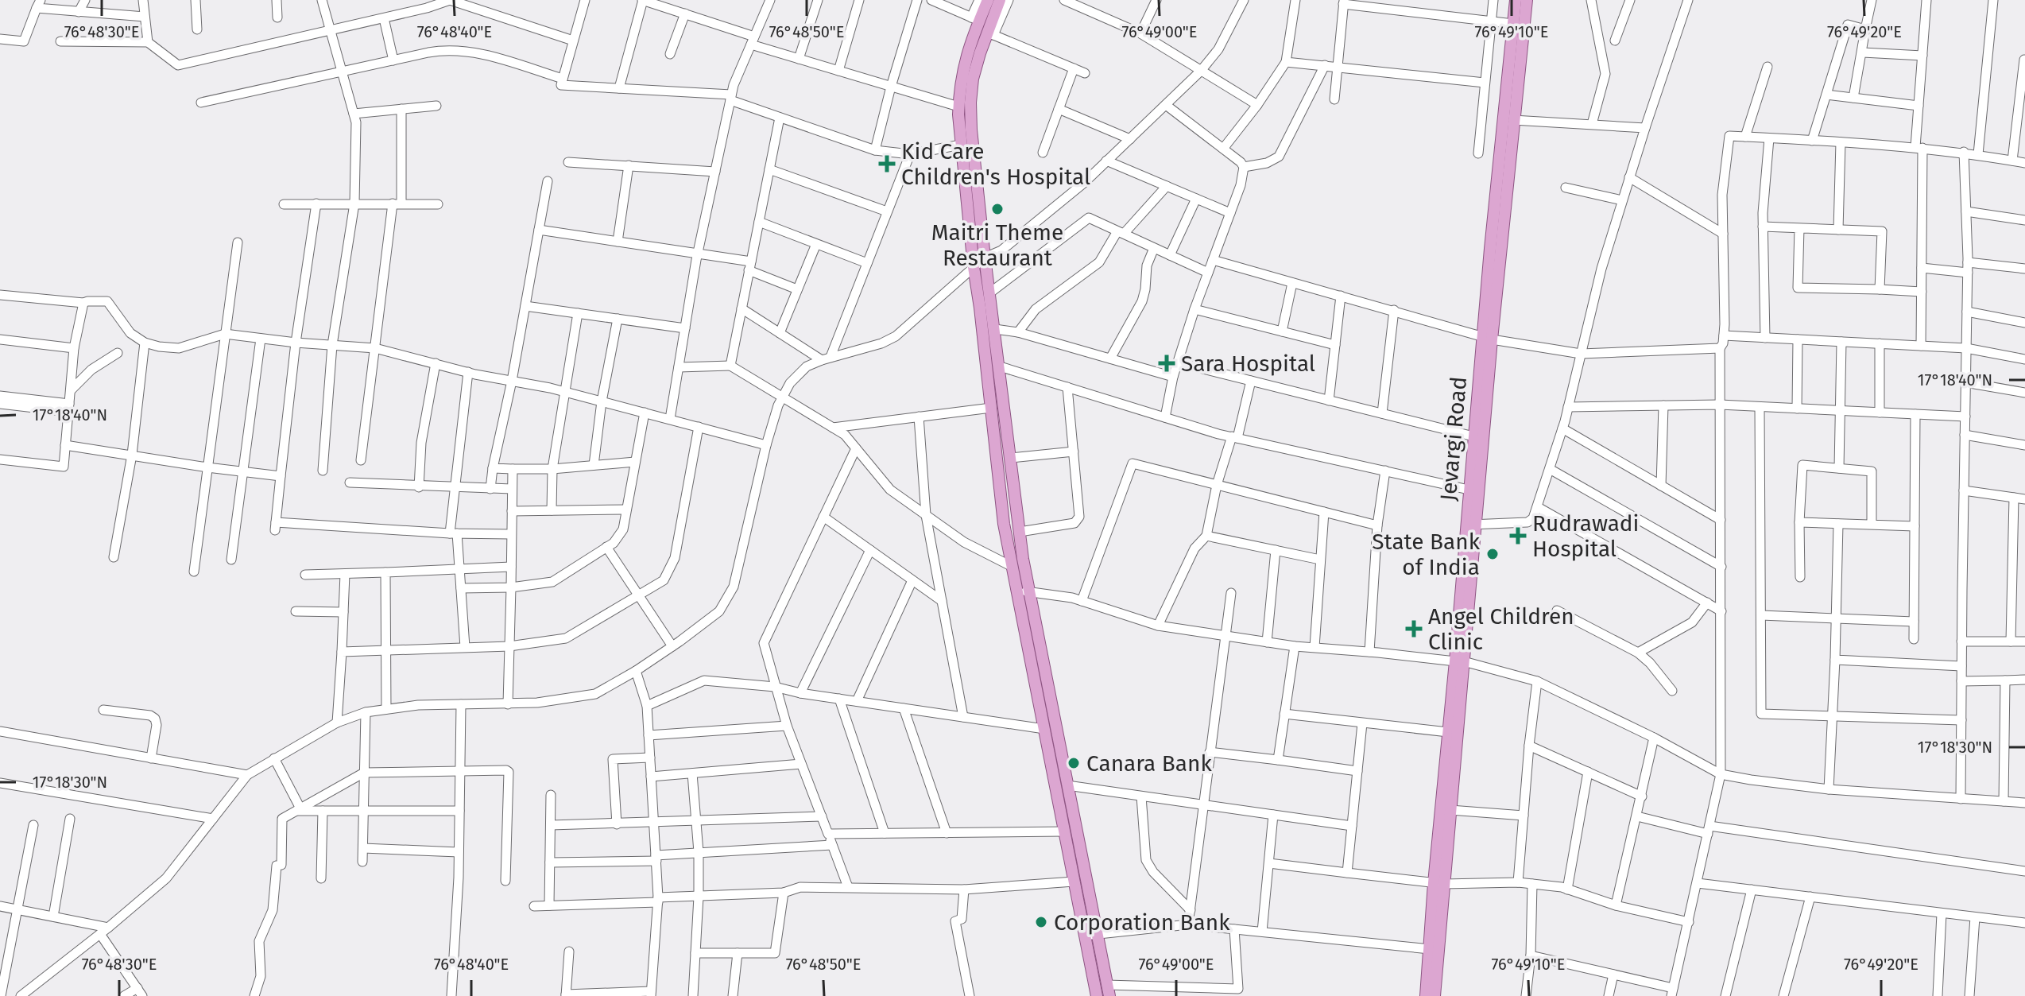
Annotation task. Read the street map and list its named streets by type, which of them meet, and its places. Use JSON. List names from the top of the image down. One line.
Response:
{"streets":{"main road":["Jevargi Road"]},"places":{"health":["Kid Care Children's Hospital","Sara Hospital","Rudrawadi Hospital","Angel Children Clinic"],"other":["Maitri Theme Restaurant","State Bank of India","Canara Bank","Corporation Bank"]},"coordinates":["76°48'30\"E","76°48'40\"E","76°48'50\"E","76°49'00\"E","76°49'10\"E","76°49'20\"E","17°18'40\"N","17°18'30\"N"]}
